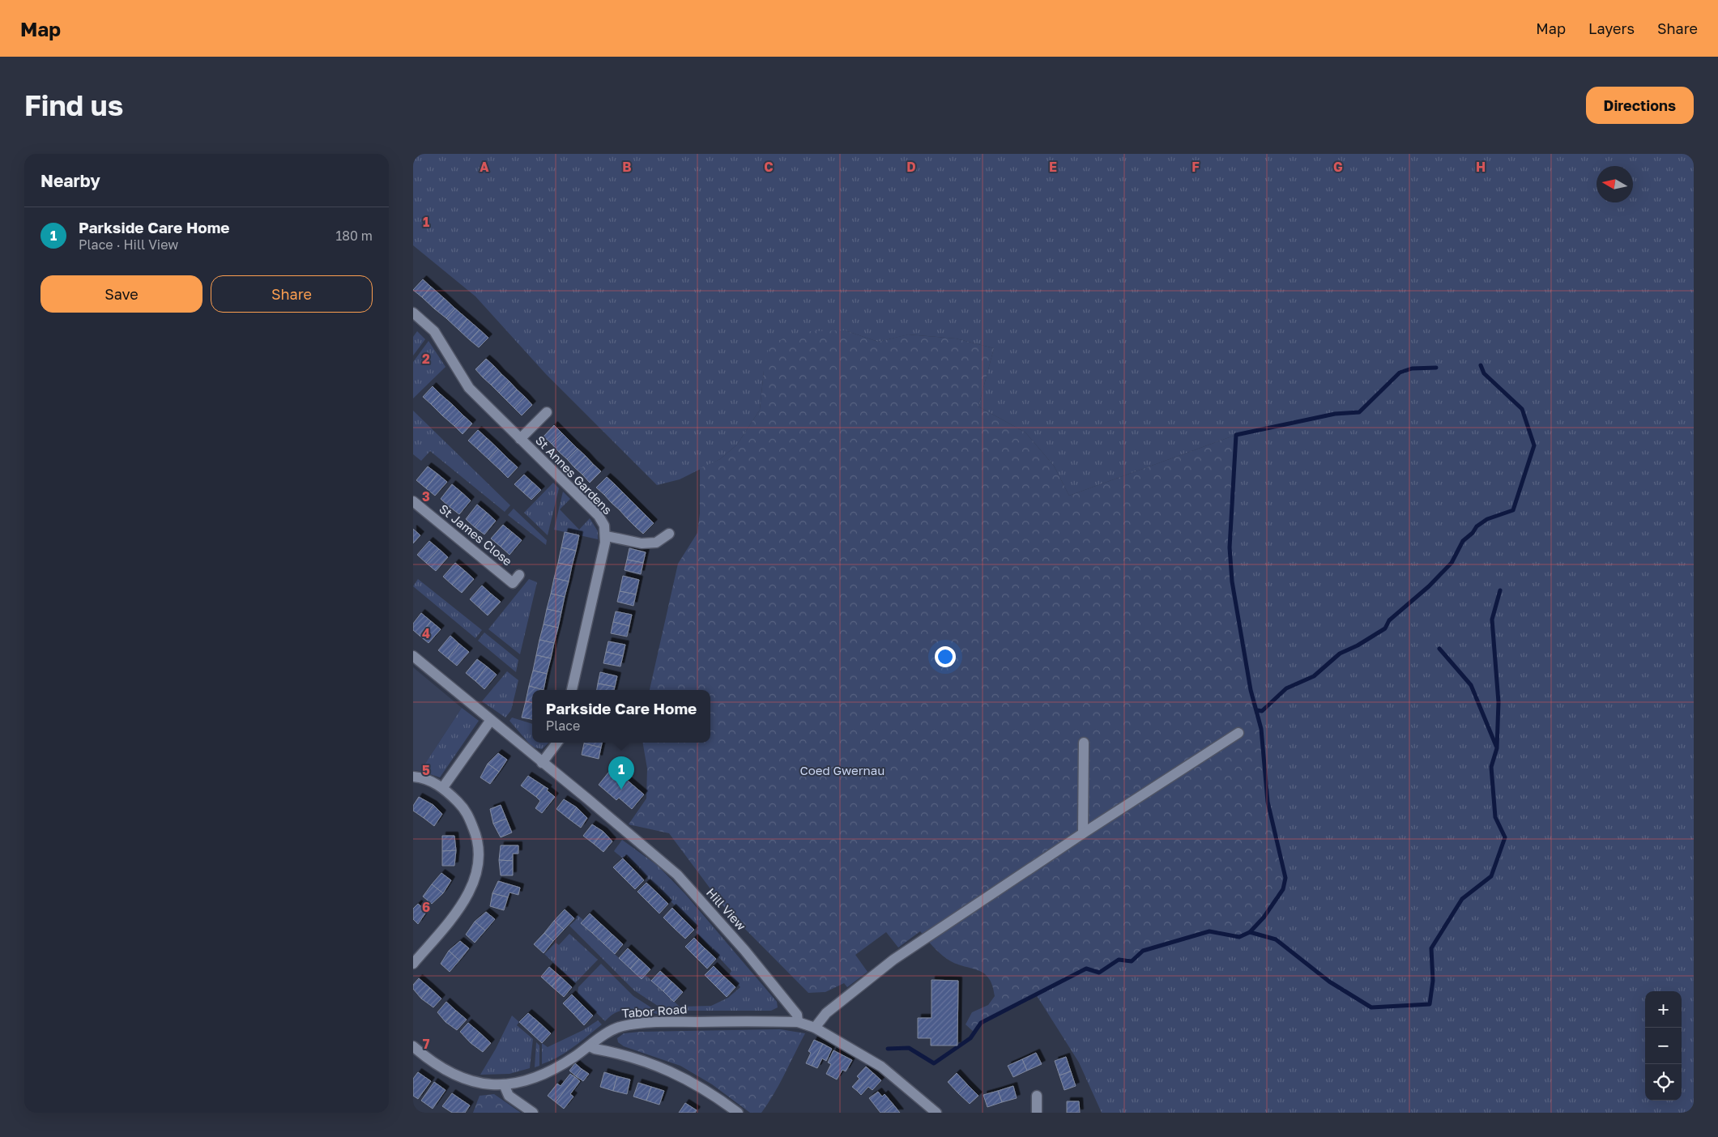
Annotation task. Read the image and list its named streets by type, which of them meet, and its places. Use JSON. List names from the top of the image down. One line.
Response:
{"streets":{"street":["St Annes Gardens","St James Close","Hill View","Tabor Road"]},"crossings":[["Hill View","Tabor Road"]],"parks":["Coed Gwernau"],"north":"left","page":{"header":"Map","nav":["Map","Layers","Share"],"buttons":["Directions",["Save","Share"]],"title":"Find us","heading":"Nearby","list":[{"mark":"1","name":"Parkside Care Home","note":"Place · Hill View","value":"180 m"}],"popup":["Parkside Care Home","Place"],"pins":"1","map_buttons":["+","−"]},"grid":{"columns":["A","B","C","D","E","F","G","H"],"rows":["1","2","3","4","5","6","7"]}}
